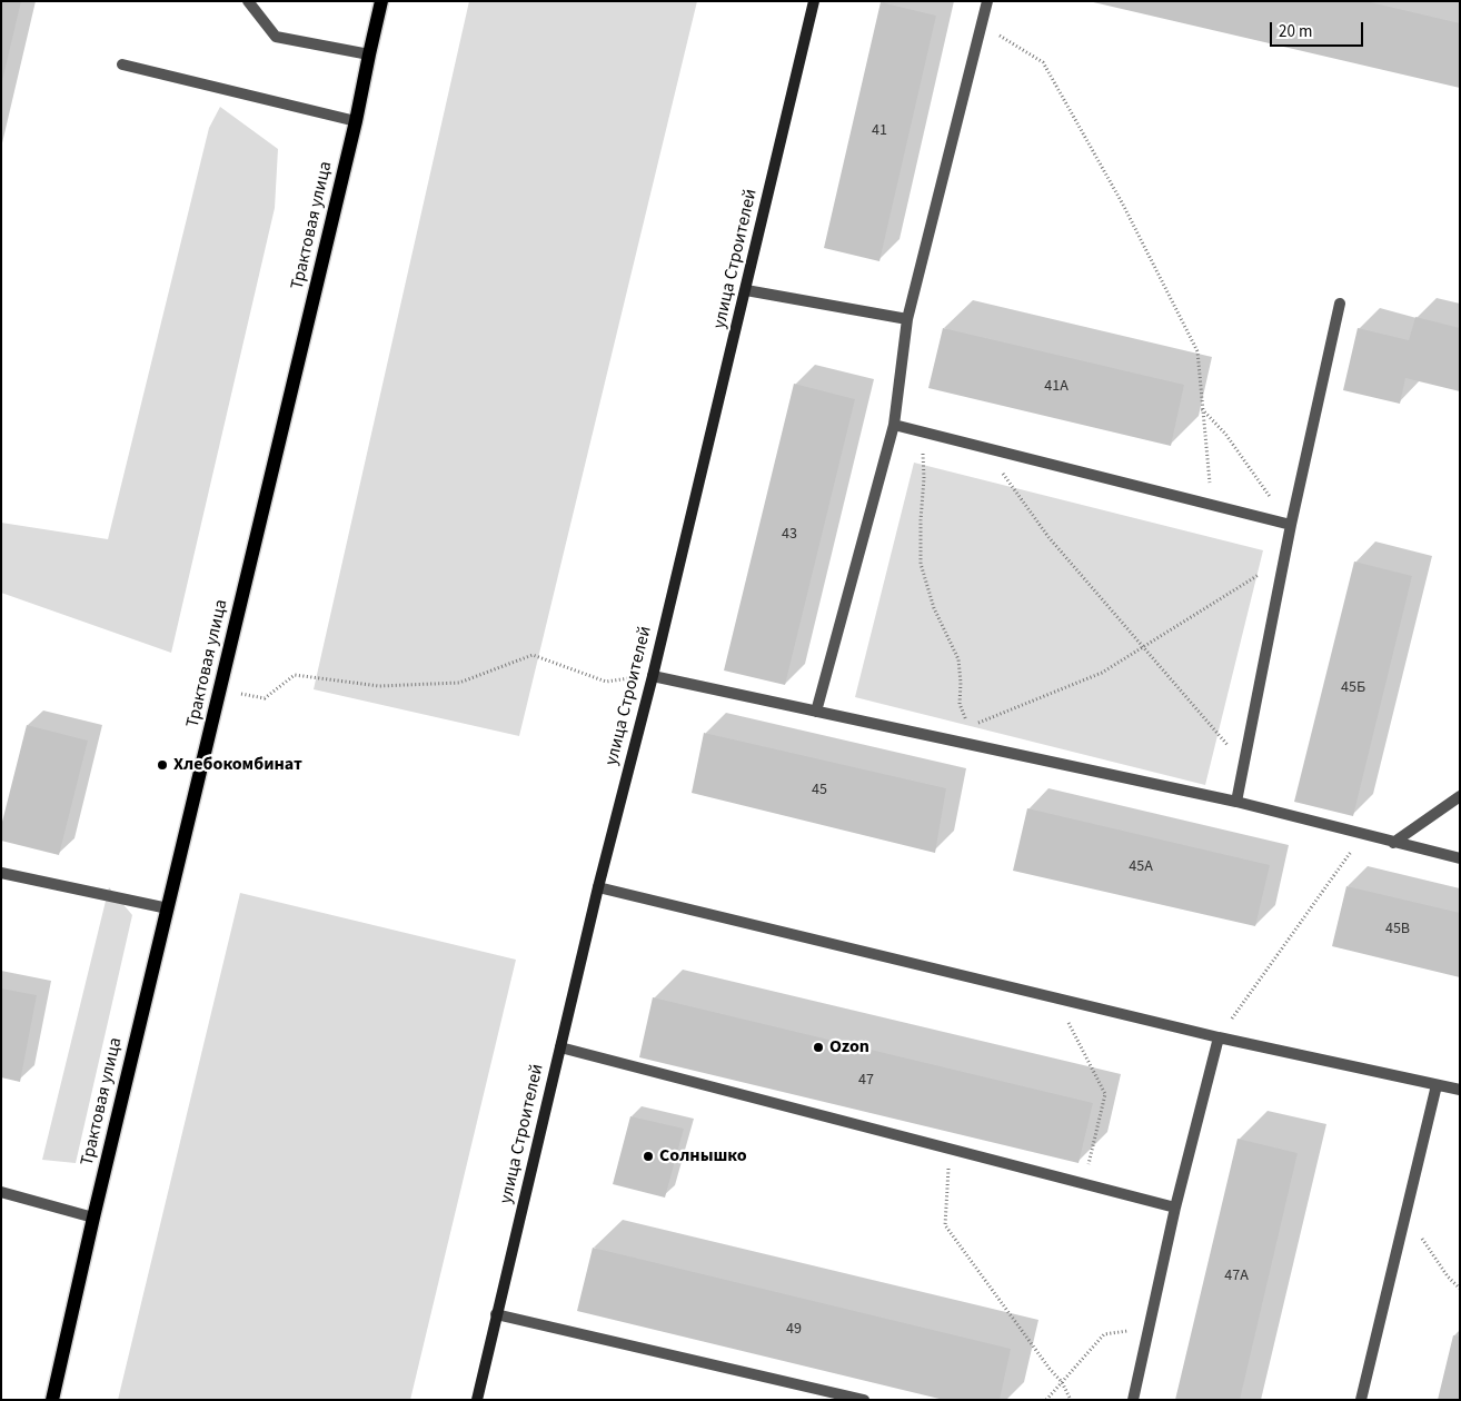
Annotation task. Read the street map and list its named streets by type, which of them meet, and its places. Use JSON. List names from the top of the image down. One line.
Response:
{"streets":{"main road":["Трактовая улица","улица Строителей"]},"places":["Хлебокомбинат","Ozon","Солнышко"],"house_numbers":["41","41А","43","45Б","45","45А","45В","47","47А","49"],"scale_bar":"20 m"}
